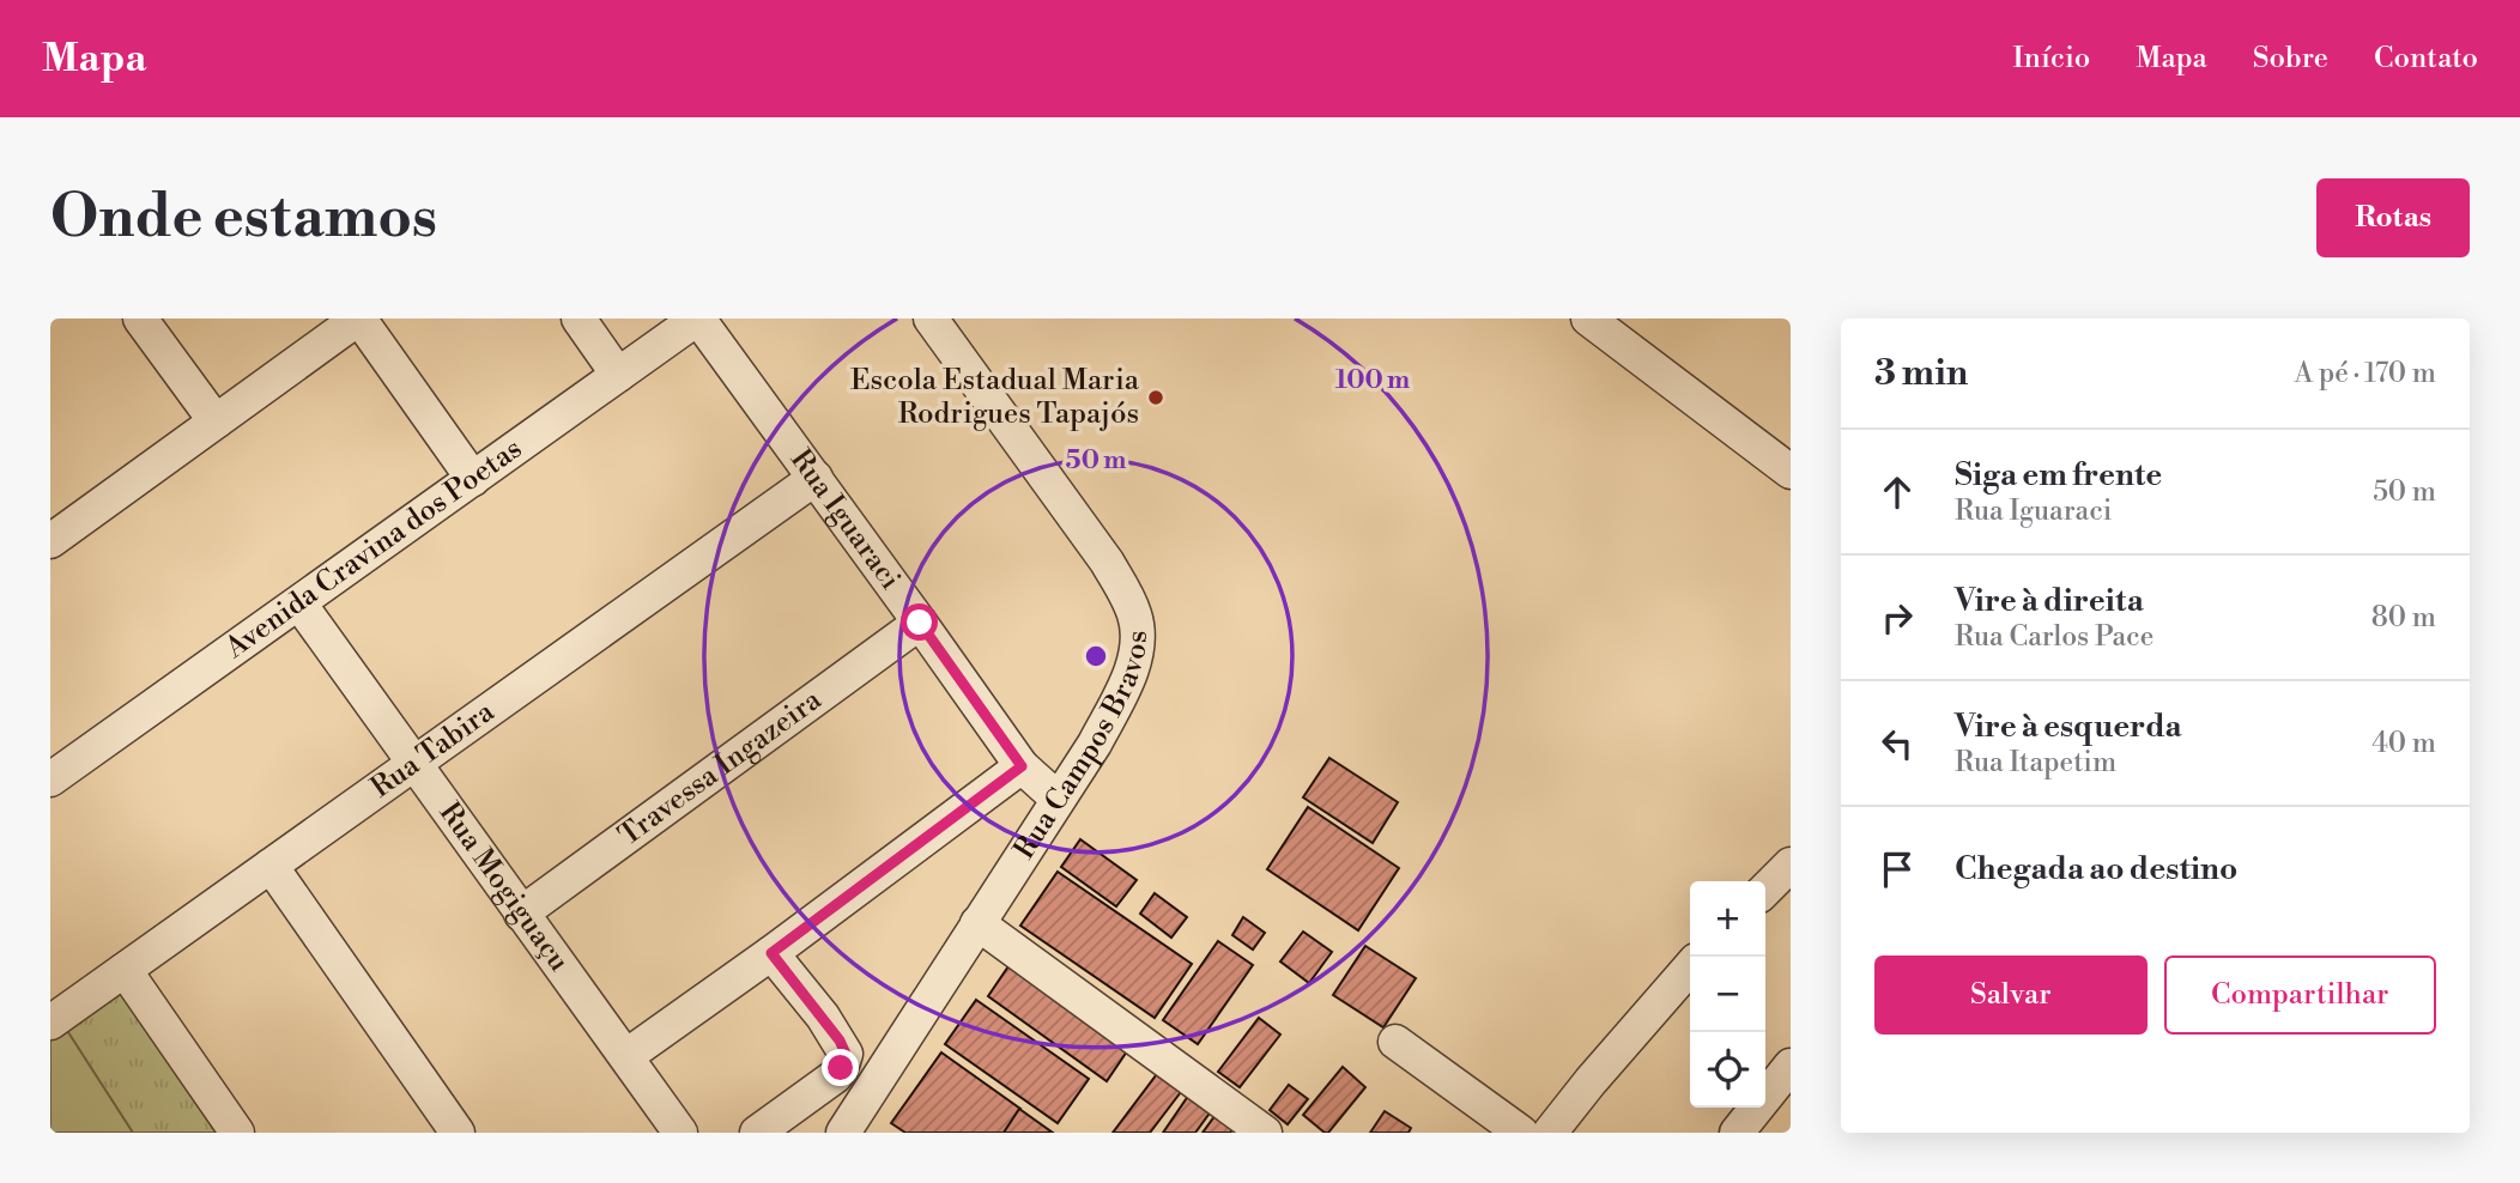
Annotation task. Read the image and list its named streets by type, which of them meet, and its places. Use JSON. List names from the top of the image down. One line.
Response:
{"streets":{"street":["Rua Iguaraci","Avenida Cravina dos Poetas","Rua Campos Bravos","Rua Tabira","Travessa Ingazeira","Rua Mogiguaçu"]},"crossings":[["Rua Iguaraci","Avenida Cravina dos Poetas"],["Rua Iguaraci","Rua Campos Bravos"],["Rua Iguaraci","Rua Tabira"],["Rua Iguaraci","Travessa Ingazeira"],["Avenida Cravina dos Poetas","Rua Mogiguaçu"],["Rua Tabira","Rua Mogiguaçu"],["Travessa Ingazeira","Rua Mogiguaçu"]],"places":["Escola Estadual Maria Rodrigues Tapajós"],"page":{"header":"Mapa","nav":["Início","Mapa","Sobre","Contato"],"buttons":["Rotas",["Salvar","Compartilhar"]],"title":"Onde estamos","heading":["3 min","A pé · 170 m"],"list":[["Siga em frente","Rua Iguaraci","50 m"],["Vire à direita","Rua Carlos Pace","80 m"],["Vire à esquerda","Rua Itapetim","40 m"],"Chegada ao destino"],"map_buttons":["+","−"]},"rings":["100 m","50 m"]}
